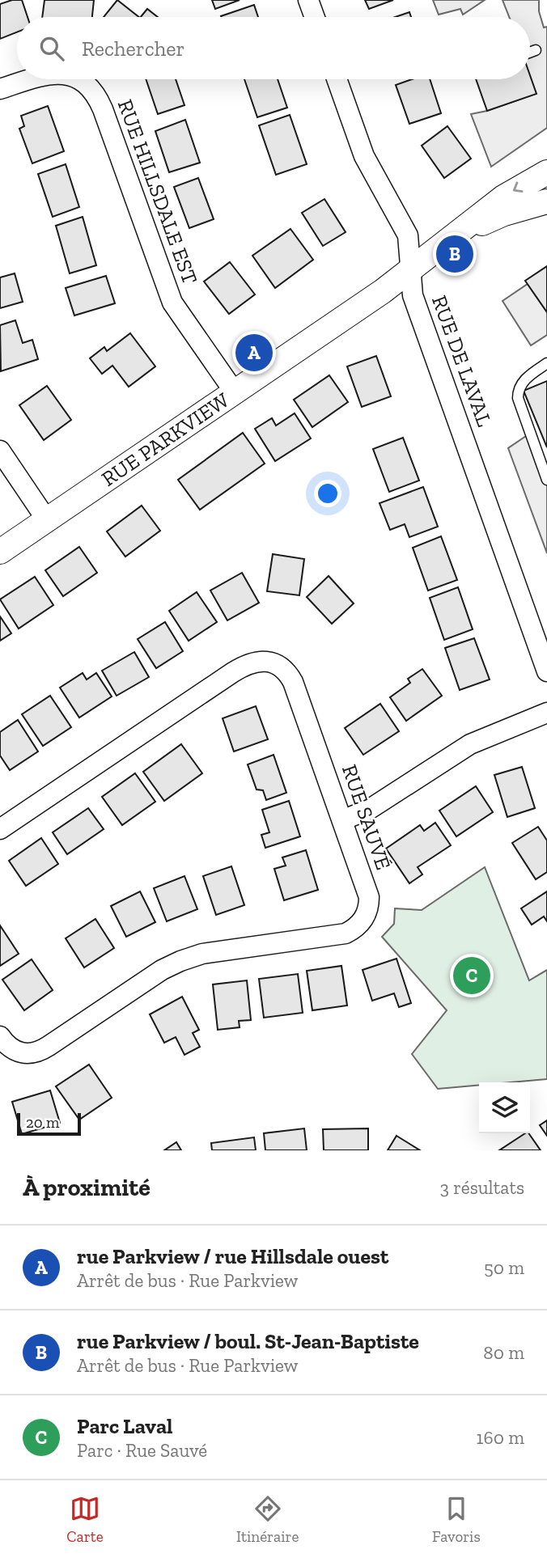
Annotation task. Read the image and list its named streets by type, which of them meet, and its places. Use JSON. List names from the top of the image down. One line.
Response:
{"streets":{"street":["RUE HILLSDALE EST","RUE DE LAVAL","RUE PARKVIEW","RUE SAUVÉ"]},"crossings":[["RUE HILLSDALE EST","RUE PARKVIEW"],["RUE DE LAVAL","RUE PARKVIEW"]],"scale_bar":"20 m","page":{"search":"Rechercher","pins":["B","A","C"],"scale":"20 m","heading":["À proximité","3 résultats"],"list":[{"mark":"A","name":"rue Parkview / rue Hillsdale ouest","note":"Arrêt de bus · Rue Parkview","value":"50 m"},{"mark":"B","name":"rue Parkview / boul. St-Jean-Baptiste","note":"Arrêt de bus · Rue Parkview","value":"80 m"},{"mark":"C","name":"Parc Laval","note":"Parc · Rue Sauvé","value":"160 m"}],"nav":["Carte","Itinéraire","Favoris"]}}
